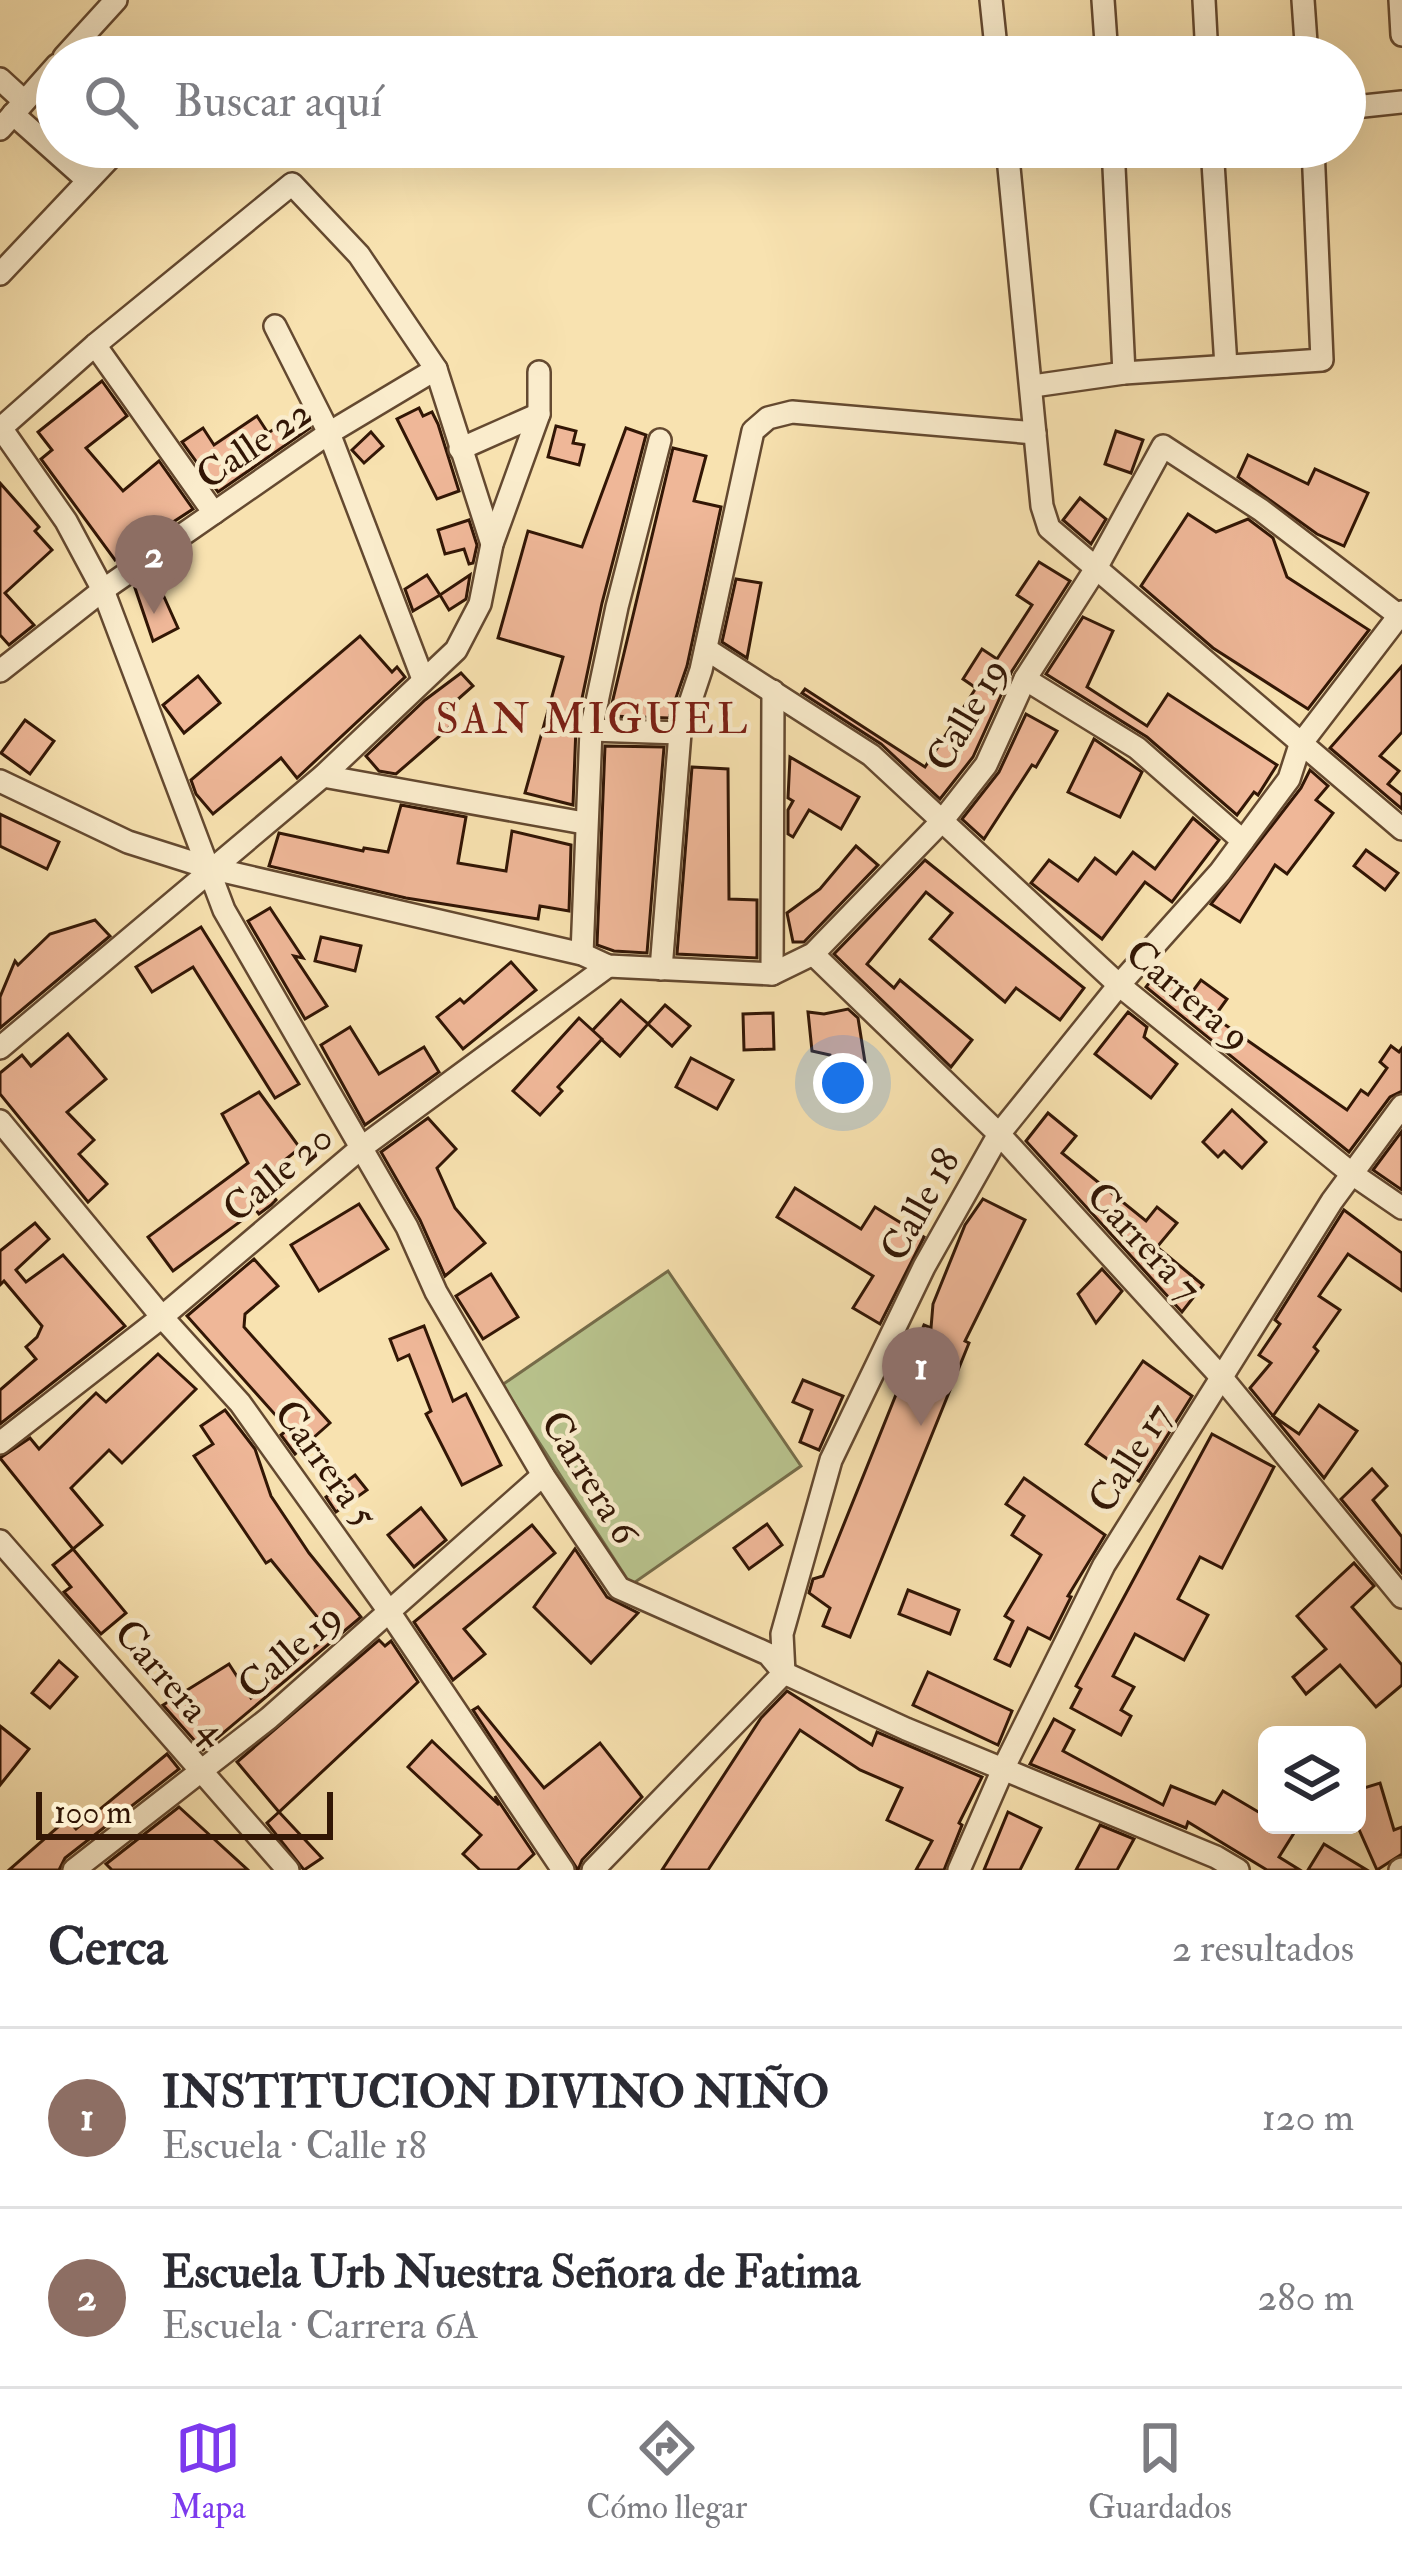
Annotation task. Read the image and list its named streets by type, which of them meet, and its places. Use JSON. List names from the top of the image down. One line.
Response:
{"streets":{"street":["Calle 22","Calle 19","Carrera 9","Calle 20","Calle 18","Carrera 7","Calle 17","Carrera 5","Carrera 6","Carrera 4"]},"crossings":[["Calle 22","Carrera 6"],["Calle 19","Carrera 9"],["Calle 19","Calle 18"],["Calle 19","Carrera 7"],["Calle 19","Carrera 5"],["Calle 19","Carrera 6"],["Calle 19","Carrera 4"],["Carrera 9","Calle 18"],["Carrera 9","Calle 17"],["Calle 20","Carrera 5"],["Calle 20","Carrera 6"],["Calle 18","Carrera 7"],["Calle 18","Carrera 6"],["Carrera 7","Calle 17"],["Calle 17","Carrera 6"]],"districts":["SAN MIGUEL"],"scale_bar":"100 m","page":{"search":"Buscar aquí","pins":["2","1"],"scale":"100 m","heading":["Cerca","2 resultados"],"list":[{"mark":"1","name":"INSTITUCION DIVINO NIÑO","note":"Escuela · Calle 18","value":"120 m"},{"mark":"2","name":"Escuela Urb Nuestra Señora de Fatima","note":"Escuela · Carrera 6A","value":"280 m"}],"nav":["Mapa","Cómo llegar","Guardados"]}}
